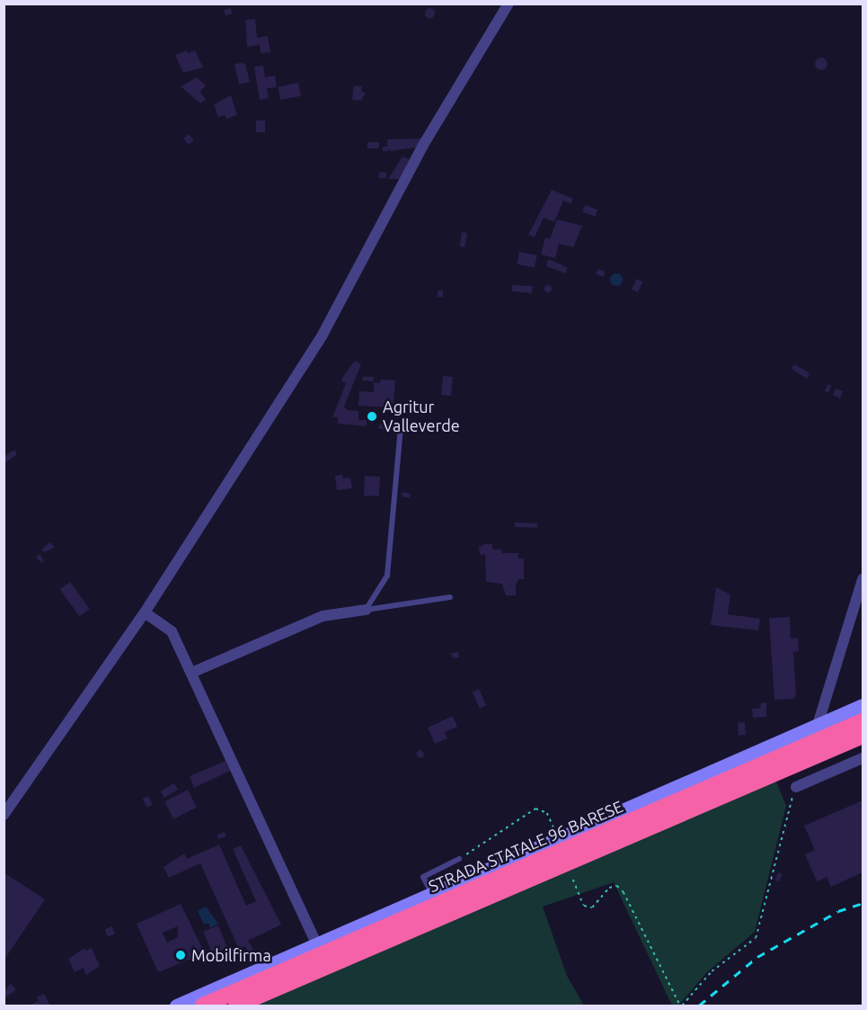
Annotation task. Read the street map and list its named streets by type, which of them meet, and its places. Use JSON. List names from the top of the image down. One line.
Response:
{"streets":{"highway":["STRADA STATALE 96 BARESE"]},"places":["Agritur Valleverde","Mobilfirma"]}
